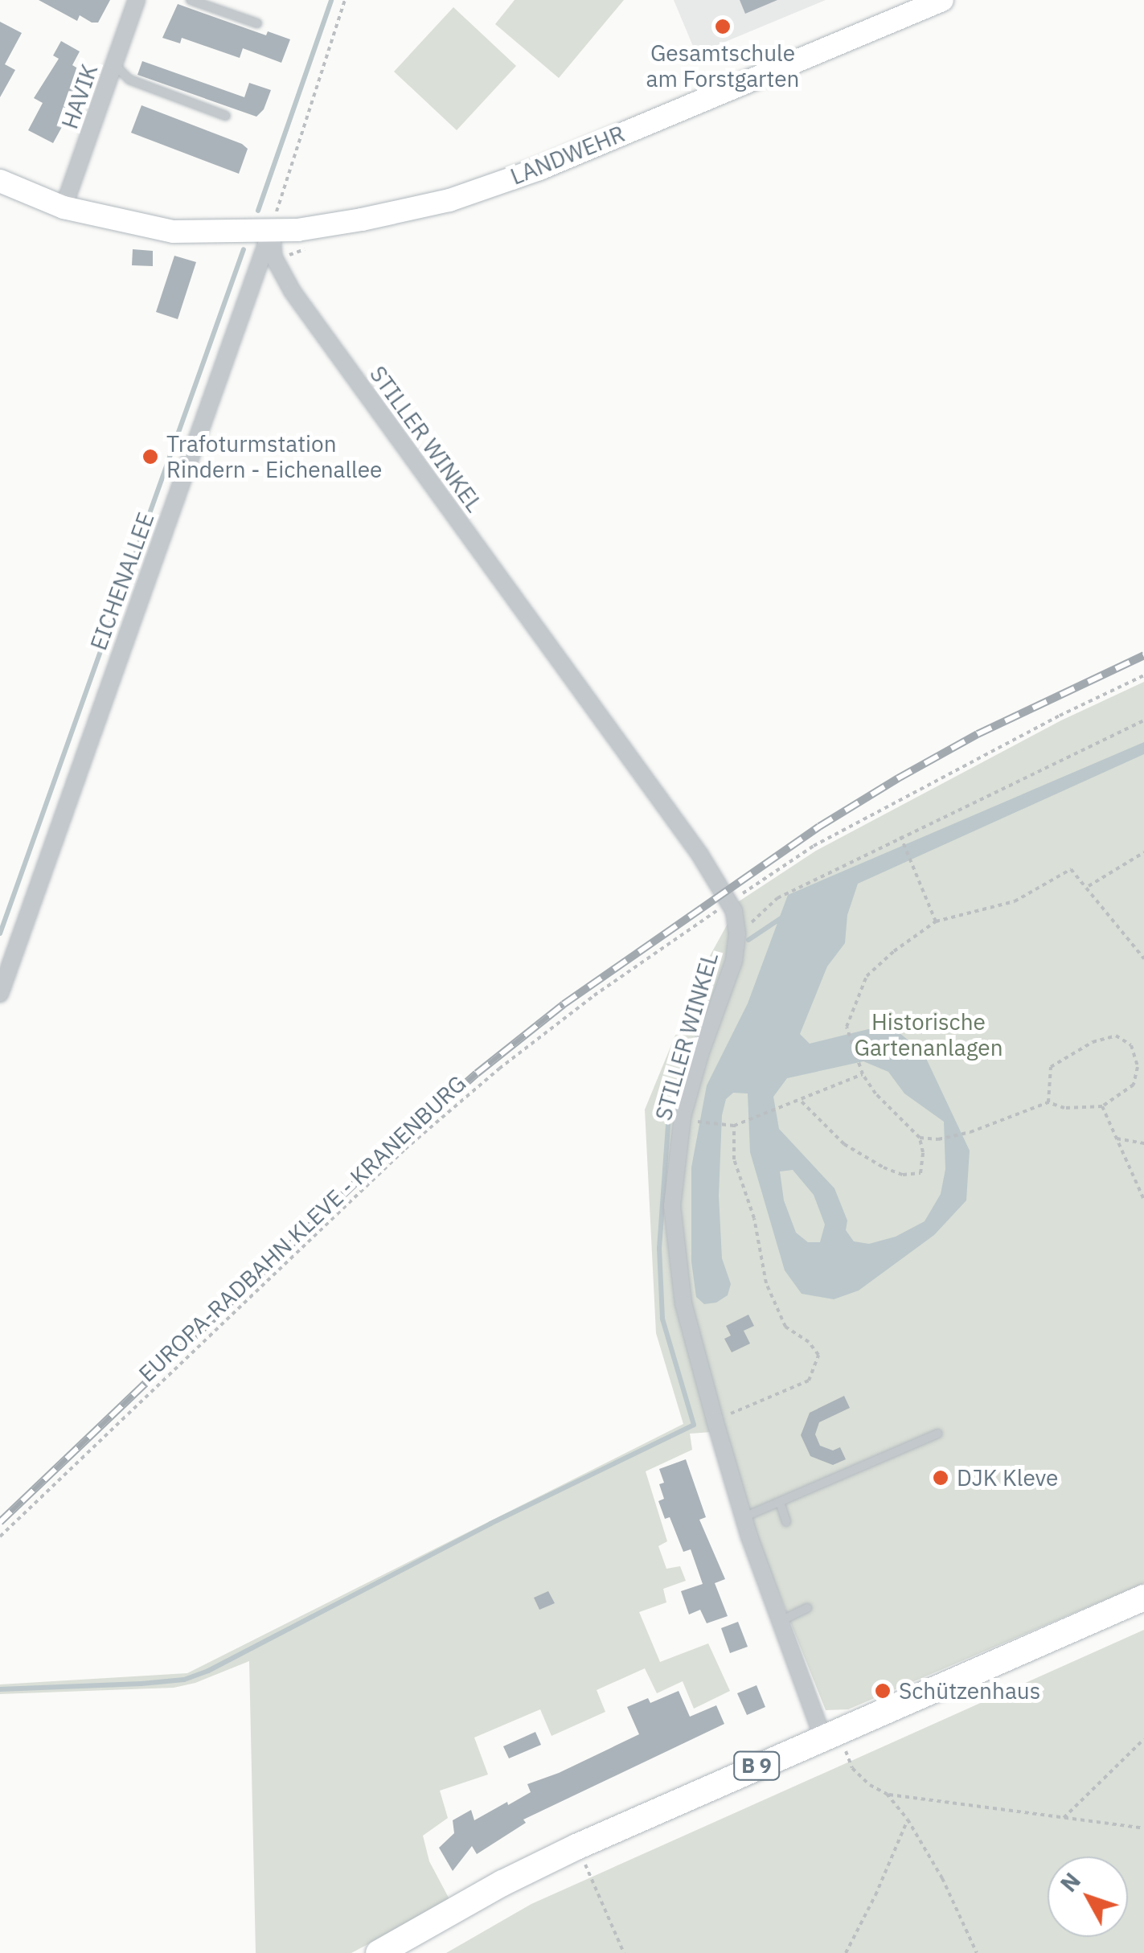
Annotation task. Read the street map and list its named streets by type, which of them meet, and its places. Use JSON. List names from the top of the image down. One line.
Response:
{"streets":{"main road":["LANDWEHR","B 9"],"street":["HAVIK","STILLER WINKEL","EICHENALLEE"],"path":["EUROPA-RADBAHN KLEVE - KRANENBURG"]},"crossings":[["HAVIK","LANDWEHR"],["LANDWEHR","STILLER WINKEL"],["LANDWEHR","EICHENALLEE"],["STILLER WINKEL","EICHENALLEE"],["STILLER WINKEL","EUROPA-RADBAHN KLEVE - KRANENBURG"],["STILLER WINKEL","B 9"]],"parks":["Historische Gartenanlagen"],"places":["Gesamtschule am Forstgarten","Trafoturmstation Rindern - Eichenallee","DJK Kleve","Schützenhaus"],"north":"top left"}
